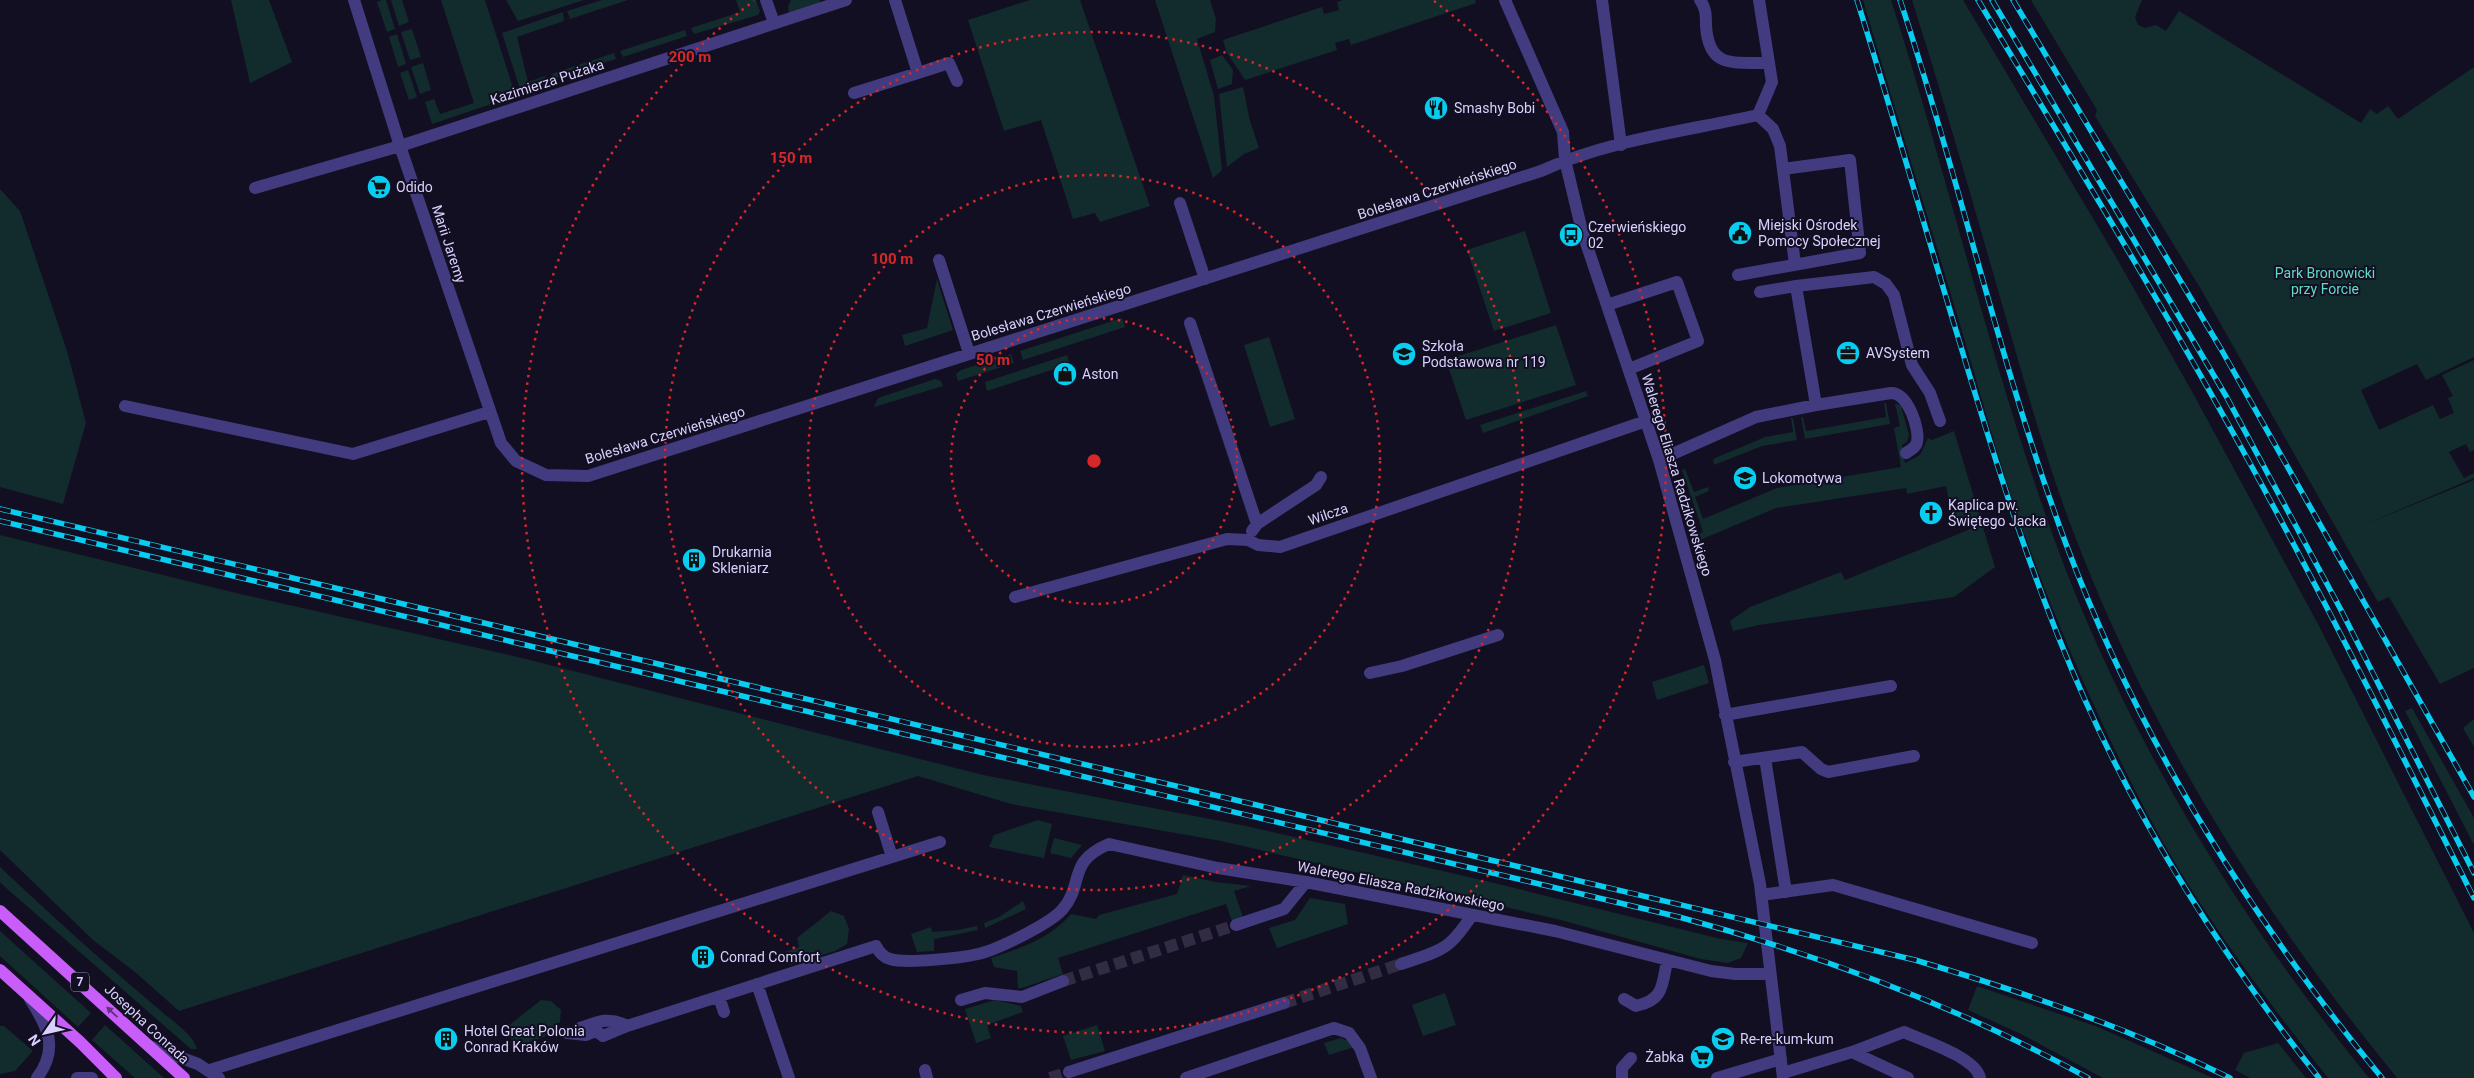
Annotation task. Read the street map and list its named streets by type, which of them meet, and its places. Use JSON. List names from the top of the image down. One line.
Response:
{"streets":{"main road":["7","Josepha Conrada"],"street":["Kazimierza Pużaka","Bolesława Czerwieńskiego","Marii Jaremy","Walerego Eliasza Radzikowskiego","Wilcza"]},"crossings":[["Kazimierza Pużaka","Marii Jaremy"],["Bolesława Czerwieńskiego","Marii Jaremy"],["Bolesława Czerwieńskiego","Walerego Eliasza Radzikowskiego"],["Walerego Eliasza Radzikowskiego","Wilcza"]],"parks":["Park Bronowicki przy Forcie"],"places":{"restaurant":["Smashy Bobi"],"supermarket":["Odido","Żabka"],"public building":["Miejski Ośrodek Pomocy Społecznej"],"bus stop":["Czerwieńskiego 02"],"office":["AVSystem"],"school or university":["Szkoła Podstawowa nr 119","Lokomotywa","Re-re-kum-kum"],"shop":["Aston"],"church":["Kaplica pw. Świętego Jacka"],"building":["Drukarnia Skleniarz","Conrad Comfort","Hotel Great Polonia Conrad Kraków"]},"north":"bottom left","rings":["200 m","150 m","100 m","50 m"]}
